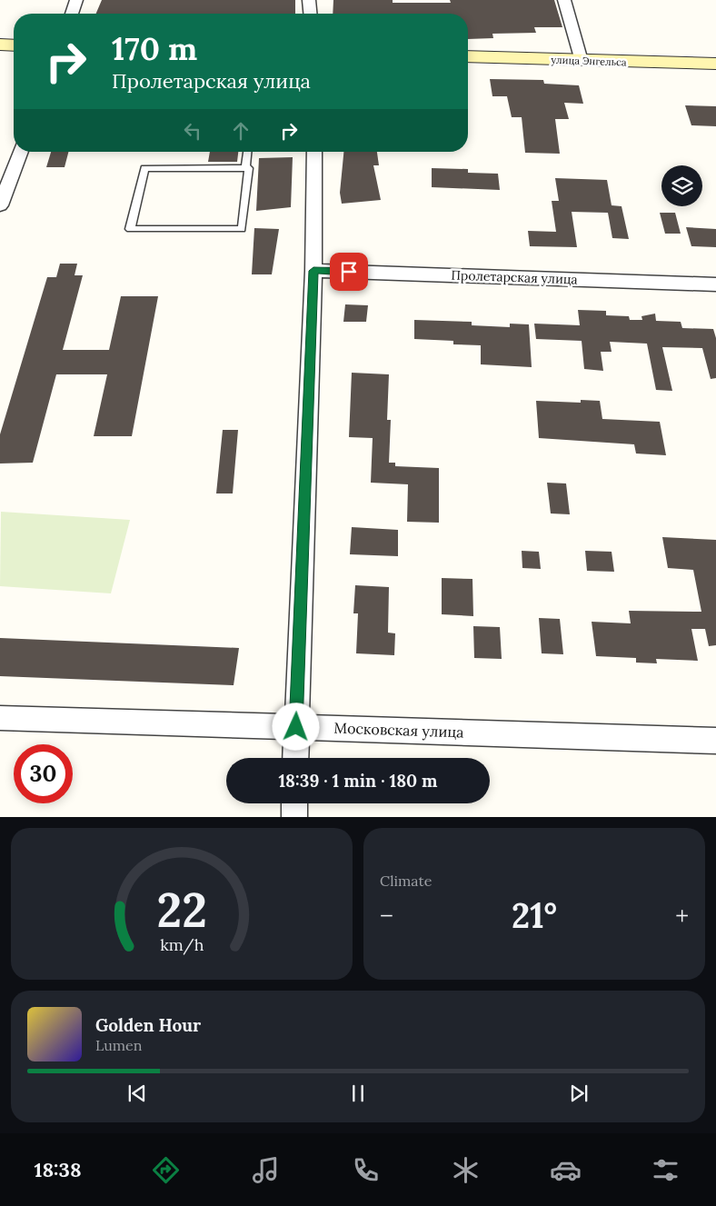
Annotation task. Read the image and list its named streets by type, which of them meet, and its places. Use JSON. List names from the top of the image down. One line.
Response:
{"streets":{"main road":["улица Энгельса"],"street":["Пролетарская улица","Московская улица"]},"page":{"turn":["170 m","Пролетарская улица"],"limit":"30","trip":"18:39 · 1 min · 180 m","tile":"Climate","heat":["−","21°","+"],"song":["Golden Hour","Lumen"],"tabs":"18:38","gauge":["22","km/h"]}}
